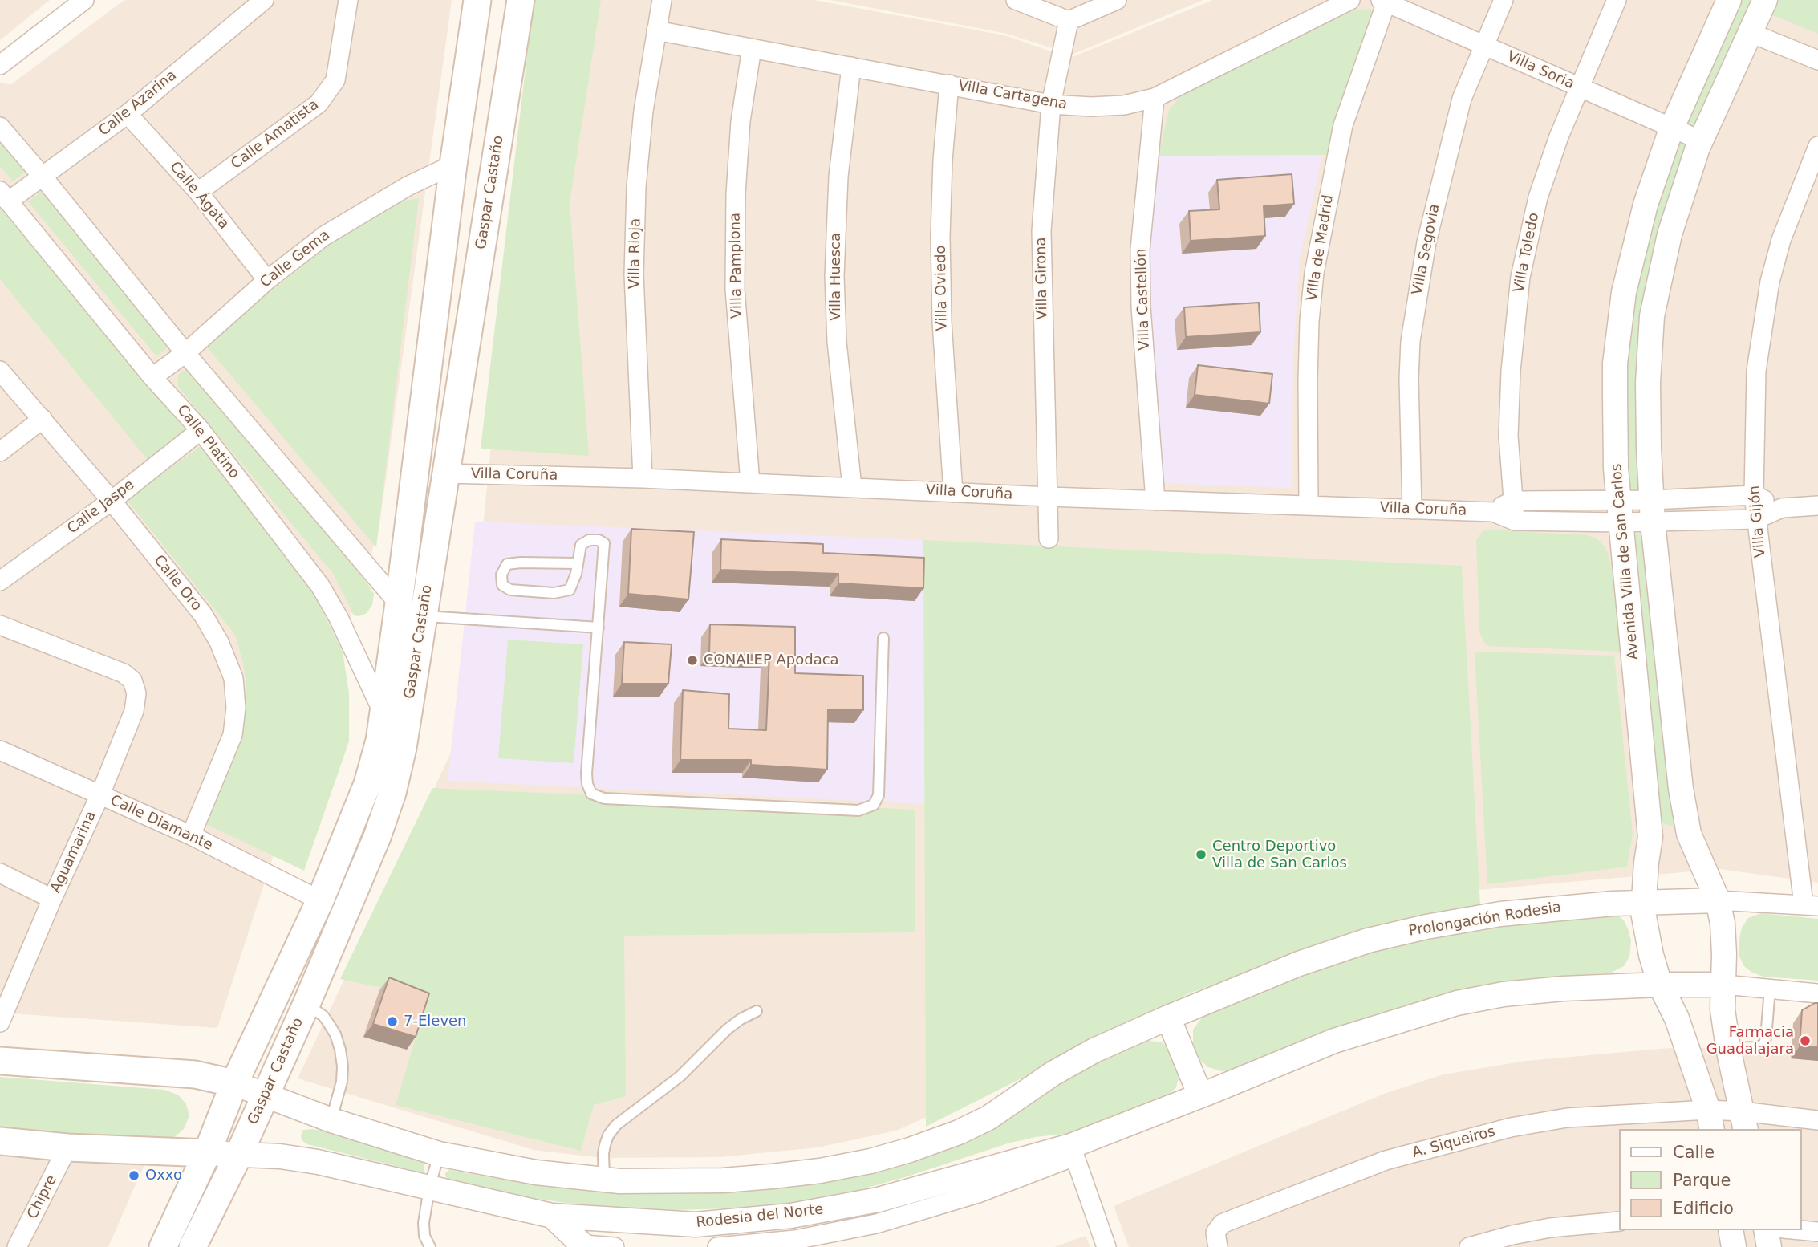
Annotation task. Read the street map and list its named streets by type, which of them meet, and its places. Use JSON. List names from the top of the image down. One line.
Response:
{"streets":{"main road":["Gaspar Castaño"],"street":["Villa Soria","Villa Cartagena","Calle Azarina","Calle Amatista","Calle Ágata","Villa de Madrid","Villa Segovia","Villa Toledo","Villa Rioja","Calle Gema","Villa Pamplona","Villa Huesca","Villa Girona","Villa Oviedo","Villa Castellón","Calle Platino","Villa Coruña","Calle Jaspe","Villa Gijón","Avenida Villa de San Carlos","Calle Oro","Calle Diamante","Aguamarina","Prolongación Rodesia","A. Siqueiros","Chipre","Rodesia del Norte"]},"crossings":[["Villa Soria","Villa de Madrid"],["Villa Soria","Villa Segovia"],["Villa Soria","Villa Toledo"],["Villa Soria","Avenida Villa de San Carlos"],["Villa Cartagena","Villa Rioja"],["Villa Cartagena","Villa Pamplona"],["Villa Cartagena","Villa Huesca"],["Villa Cartagena","Villa Girona"],["Villa Cartagena","Villa Oviedo"],["Villa Cartagena","Villa Castellón"],["Calle Azarina","Calle Ágata"],["Calle Azarina","Calle Platino"],["Calle Amatista","Calle Ágata"],["Gaspar Castaño","Calle Gema"],["Gaspar Castaño","Calle Platino"],["Gaspar Castaño","Villa Coruña"],["Gaspar Castaño","Calle Diamante"],["Gaspar Castaño","Rodesia del Norte"],["Calle Ágata","Calle Gema"],["Villa de Madrid","Villa Coruña"],["Villa Segovia","Villa Coruña"],["Villa Toledo","Villa Coruña"],["Villa Rioja","Villa Coruña"],["Calle Gema","Calle Platino"],["Villa Pamplona","Villa Coruña"],["Villa Huesca","Villa Coruña"],["Villa Girona","Villa Coruña"],["Villa Oviedo","Villa Coruña"],["Villa Castellón","Villa Coruña"],["Calle Platino","Calle Jaspe"],["Villa Coruña","Villa Gijón"],["Villa Coruña","Avenida Villa de San Carlos"],["Calle Jaspe","Calle Oro"],["Villa Gijón","Prolongación Rodesia"],["Avenida Villa de San Carlos","Prolongación Rodesia"],["Avenida Villa de San Carlos","A. Siqueiros"],["Calle Oro","Calle Diamante"],["Calle Diamante","Aguamarina"]],"places":["CONALEP Apodaca","Centro Deportivo Villa de San Carlos","7-Eleven","Farmacia Guadalajara","Oxxo"],"legend":["Calle","Parque","Edificio"]}
